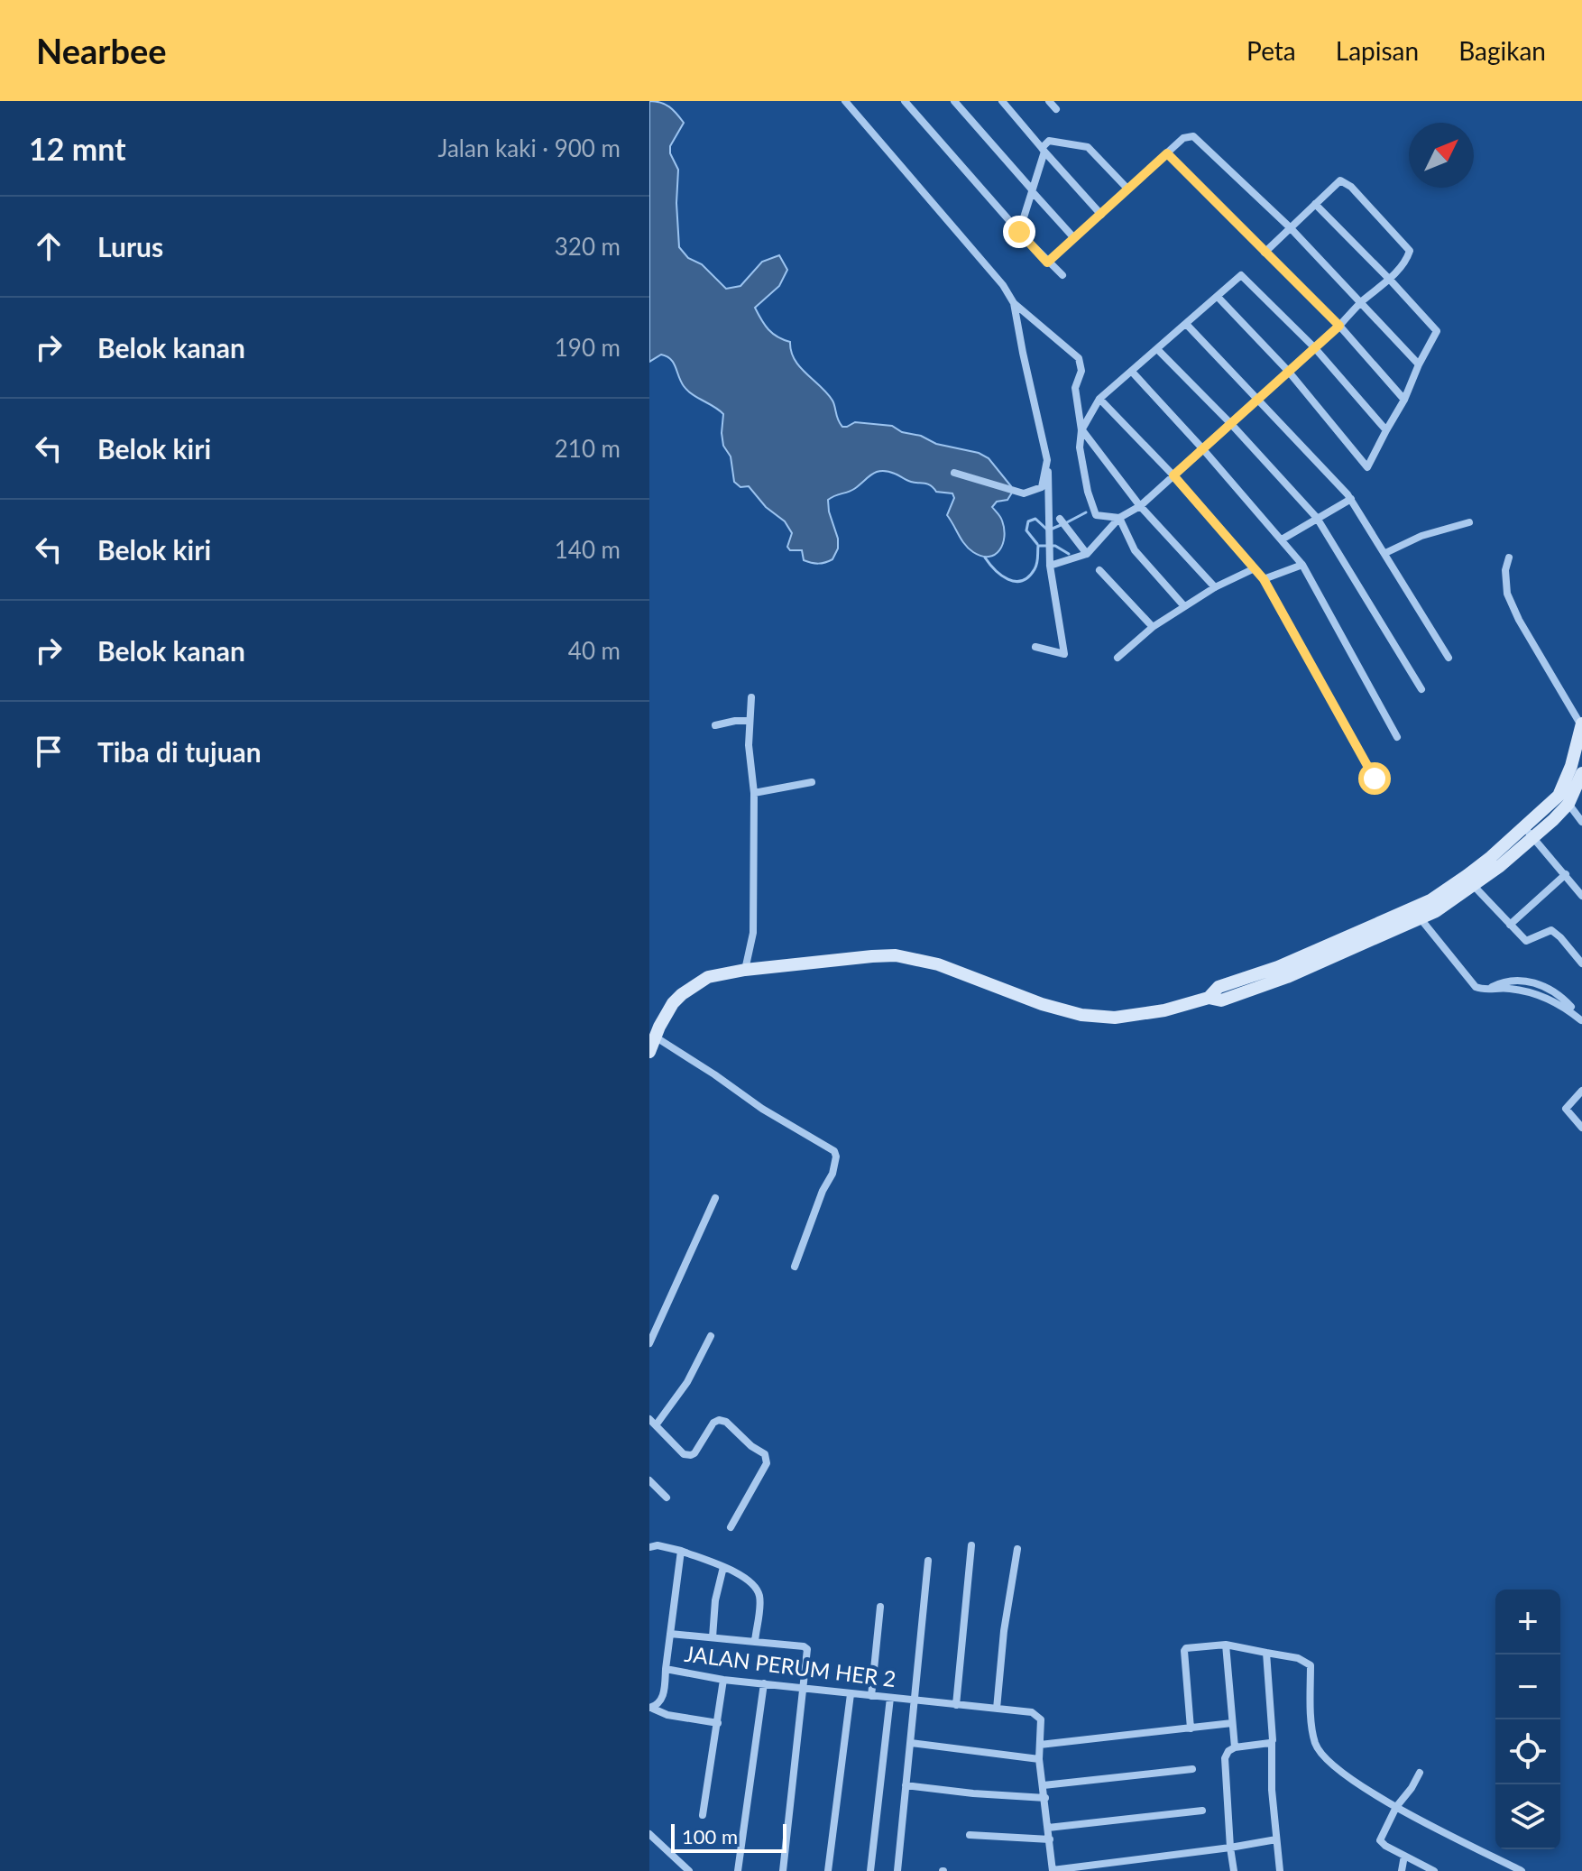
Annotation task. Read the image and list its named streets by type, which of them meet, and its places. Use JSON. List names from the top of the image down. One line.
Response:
{"streets":{"street":["JALAN PERUM HER 2"]},"scale_bar":"100 m","north":"top right","page":{"header":"Nearbee","nav":["Peta","Lapisan","Bagikan"],"heading":["12 mnt","Jalan kaki · 900 m"],"list":[["Lurus","320 m"],["Belok kanan","190 m"],["Belok kiri","210 m"],["Belok kiri","140 m"],["Belok kanan","40 m"],"Tiba di tujuan"],"map_buttons":["+","−"],"scale":"100 m"}}
